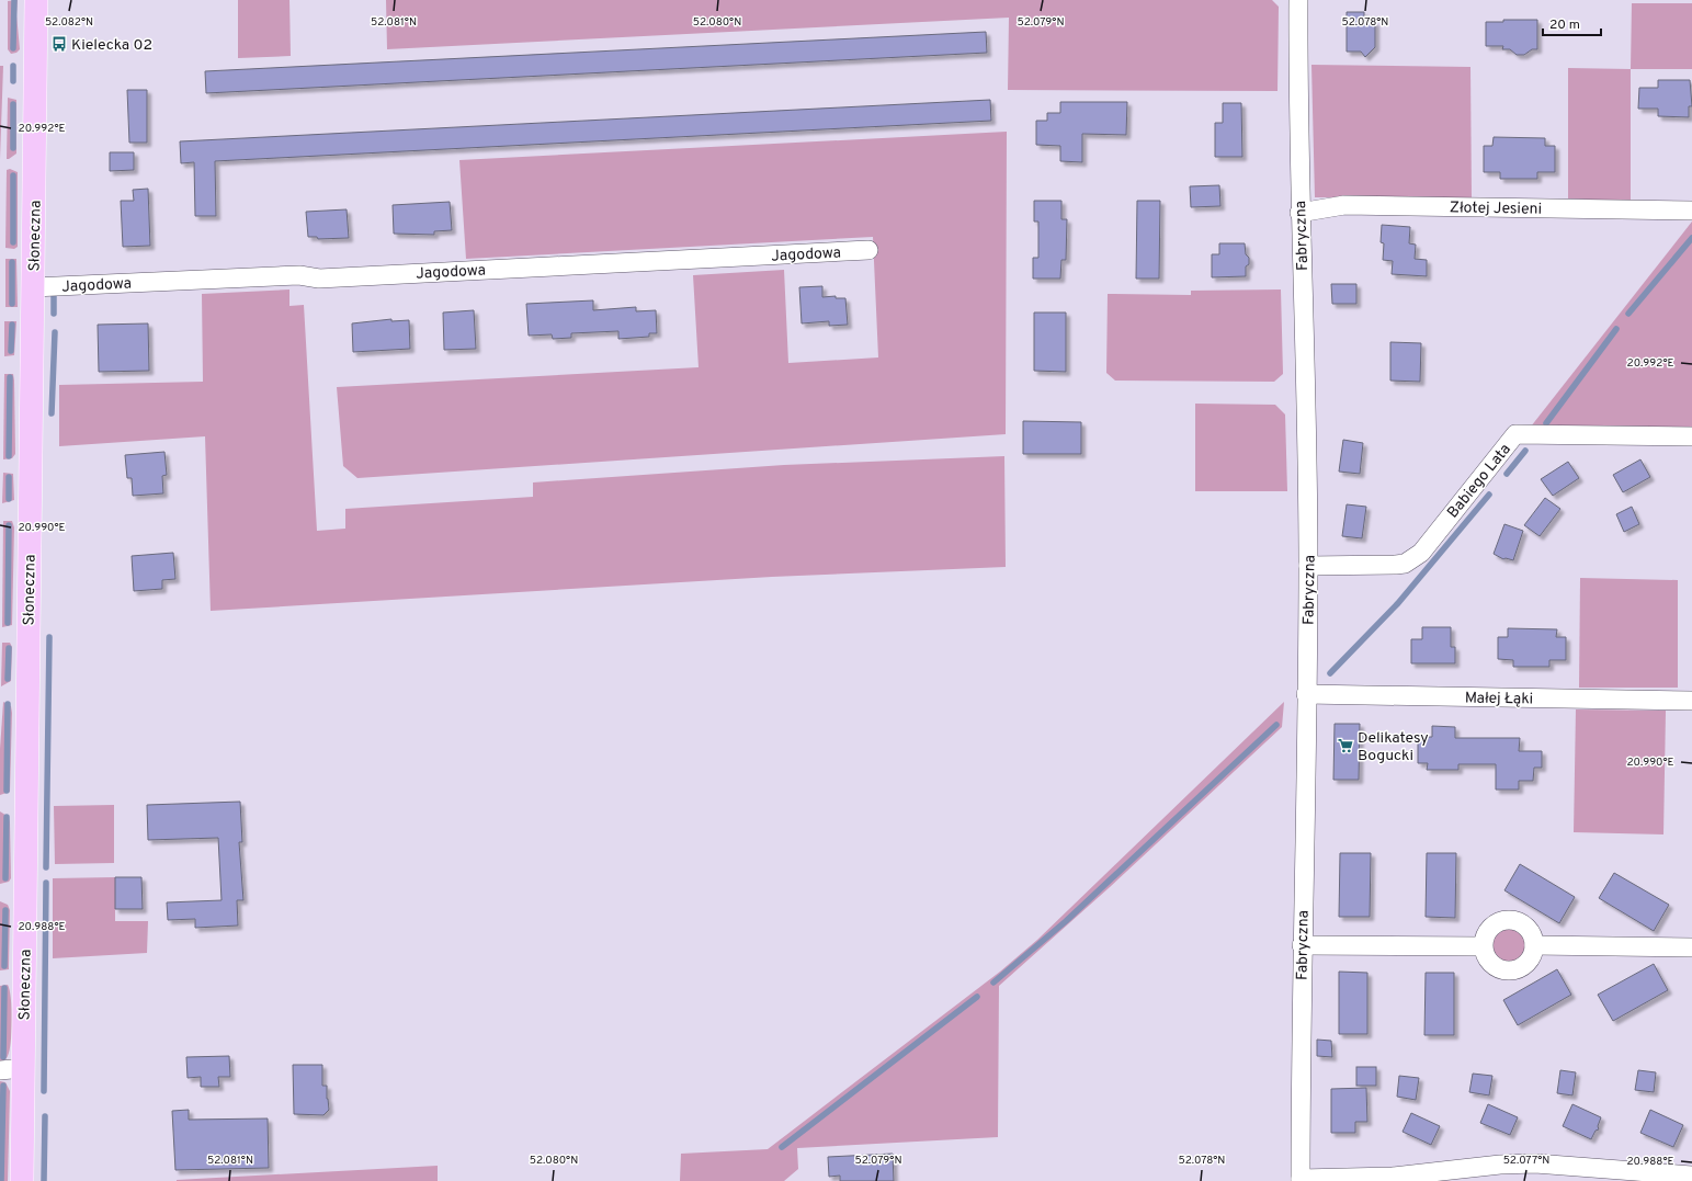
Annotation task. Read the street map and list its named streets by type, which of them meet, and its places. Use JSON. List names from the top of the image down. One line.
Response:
{"streets":{"main road":["Słoneczna"],"street":["Złotej Jesieni","Fabryczna","Jagodowa","Babiego Lata","Małej Łąki"]},"crossings":[["Złotej Jesieni","Fabryczna"],["Słoneczna","Jagodowa"],["Fabryczna","Babiego Lata"],["Fabryczna","Małej Łąki"]],"places":{"bus stop":["Kielecka 02"],"supermarket":["Delikatesy Bogucki"]},"scale_bar":"20 m","coordinates":["52.082°N","52.081°N","52.080°N","52.079°N","52.078°N","20.992°E","20.990°E","20.988°E","52.077°N"]}
